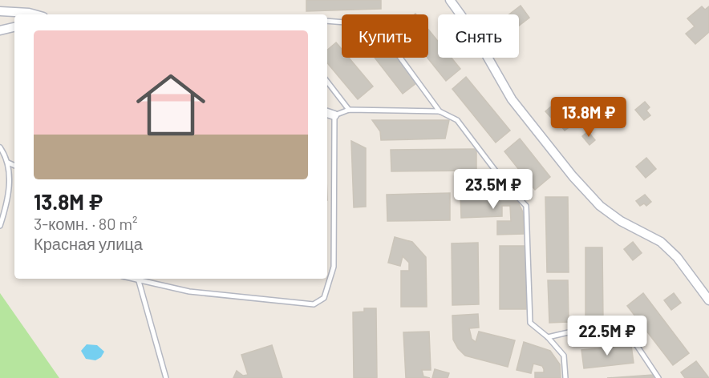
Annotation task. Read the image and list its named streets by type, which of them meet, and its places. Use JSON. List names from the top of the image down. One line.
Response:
{"page":{"chip":["Купить","Снять"],"list":[{"name":"13.8M ₽","note":"3-комн. · 80 m² · Красная улица"}],"price":["13.8M ₽","23.5M ₽","22.5M ₽"]}}
